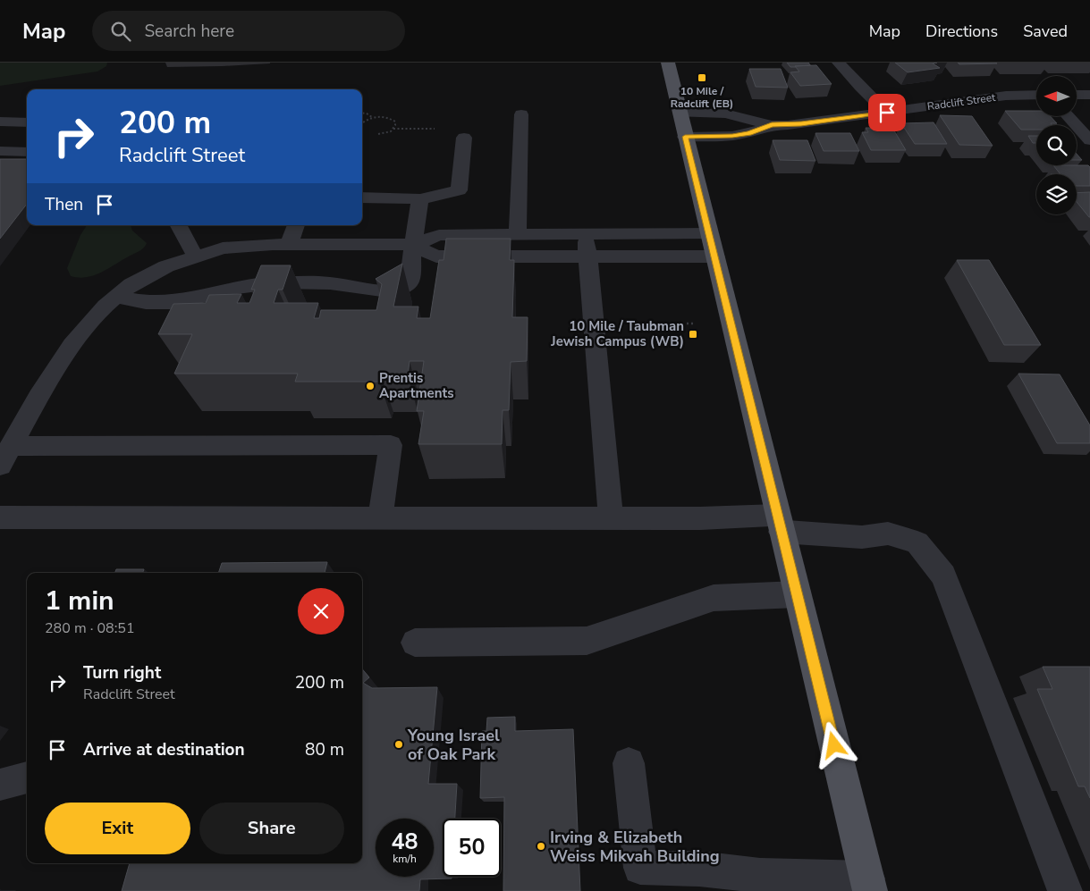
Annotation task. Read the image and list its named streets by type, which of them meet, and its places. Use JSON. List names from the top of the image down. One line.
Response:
{"streets":{"street":["Radclift Street"]},"places":{"transit":["10 Mile / Radclift (EB)","10 Mile / Taubman Jewish Campus (WB)"],"other":["Prentis Apartments","Young Israel of Oak Park","Irving & Elizabeth Weiss Mikvah Building"]},"north":"left","page":{"header":"Map","search":"Search here","nav":["Map","Directions","Saved"],"turn":["200 m","Radclift Street"],"then":"Then","heading":["1 min","280 m · 08:51"],"list":[{"name":"Turn right","note":"Radclift Street","value":"200 m"},{"name":"Arrive at destination","value":"80 m"}],"buttons":["Exit","Share"],"speed":"48 km/h","limit":"50"}}
